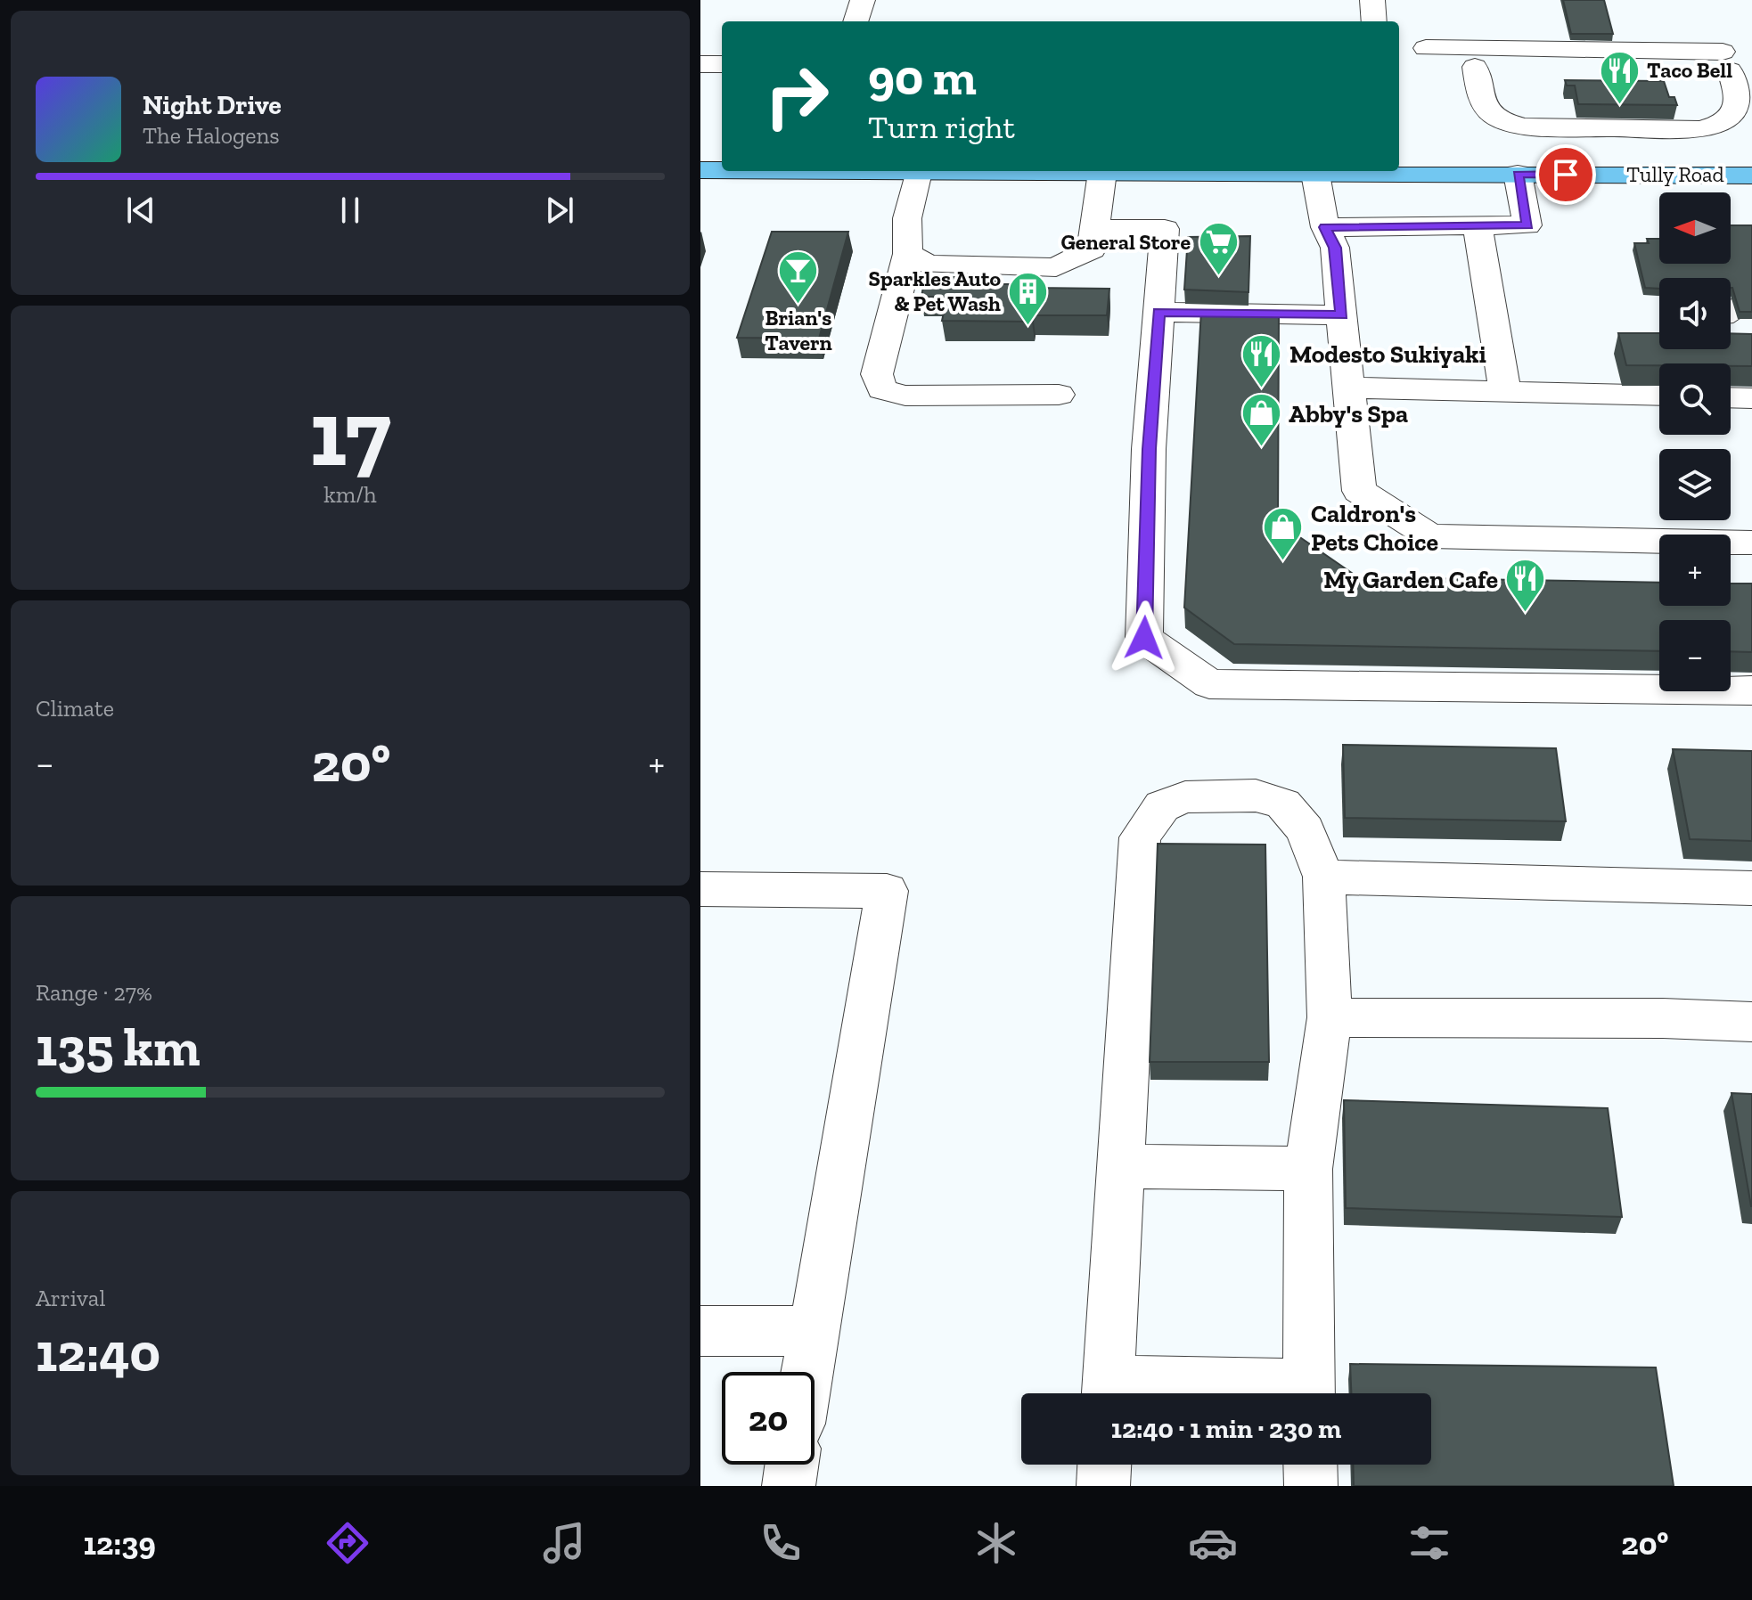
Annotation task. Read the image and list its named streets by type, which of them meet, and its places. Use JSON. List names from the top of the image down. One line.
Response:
{"streets":{"main road":["Tully Road"]},"places":{"restaurant":["Taco Bell","Modesto Sukiyaki","My Garden Cafe"],"supermarket":["General Store"],"bar":["Brian's Tavern"],"building":["Sparkles Auto & Pet Wash"],"shop":["Abby's Spa","Caldron's Pets Choice"]},"north":"left","page":{"turn":["90 m","Turn right"],"song":["Night Drive","The Halogens"],"map_buttons":["+","−"],"tile":[["17","km/h"],"Climate",["Range · 27%","135 km"],["Arrival","12:40"]],"heat":["−","20°","+"],"limit":"20","trip":"12:40 · 1 min · 230 m","tabs":["12:39","20°"]}}
